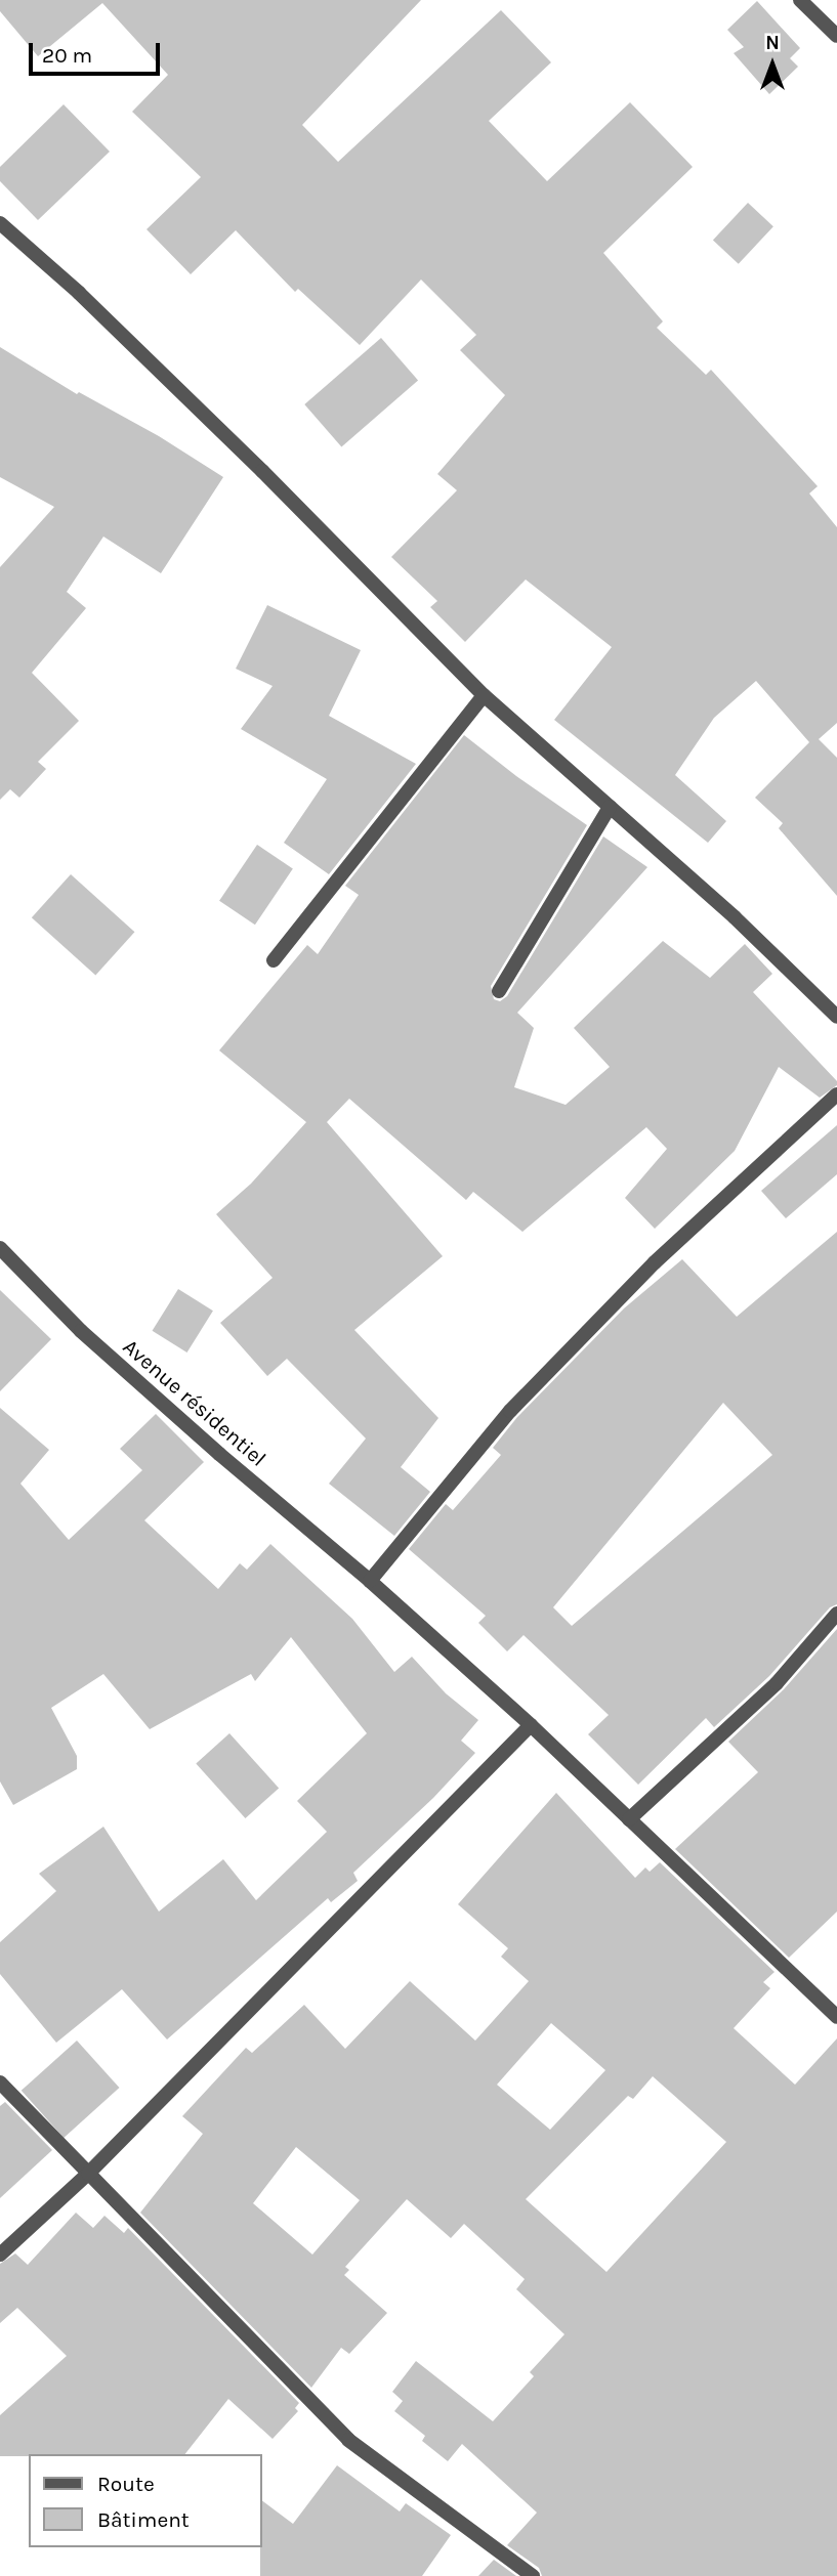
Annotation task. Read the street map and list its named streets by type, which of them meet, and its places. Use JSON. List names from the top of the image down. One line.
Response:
{"streets":{"street":["Avenue résidentiel"]},"legend":["Route","Bâtiment"],"scale_bar":"20 m","north":"top"}
